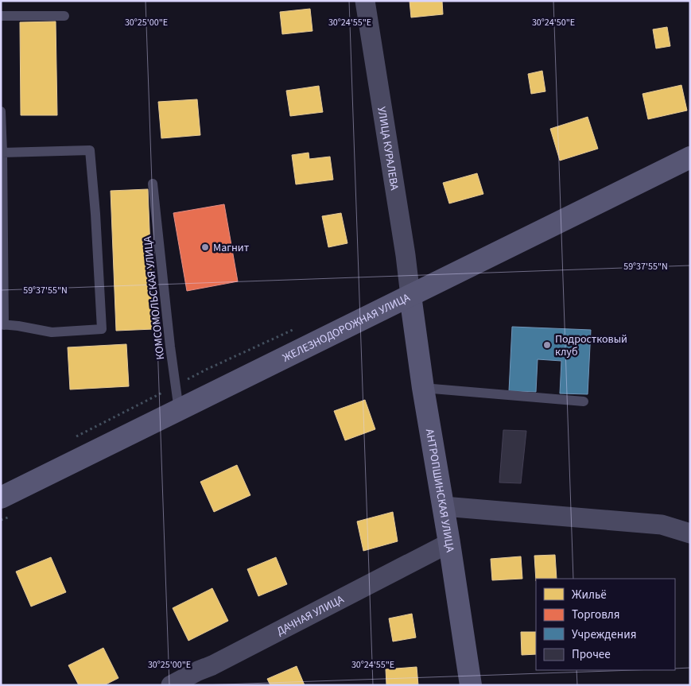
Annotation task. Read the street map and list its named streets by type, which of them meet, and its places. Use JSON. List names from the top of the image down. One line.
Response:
{"streets":{"street":["УЛИЦА КУРАЛЕВА","ЖЕЛЕЗНОДОРОЖНАЯ УЛИЦА","АНТРОПШИНСКАЯ УЛИЦА","ДАЧНАЯ УЛИЦА"],"lane":["КОМСОМОЛЬСКАЯ УЛИЦА"]},"crossings":[["УЛИЦА КУРАЛЕВА","ЖЕЛЕЗНОДОРОЖНАЯ УЛИЦА"],["УЛИЦА КУРАЛЕВА","АНТРОПШИНСКАЯ УЛИЦА"],["КОМСОМОЛЬСКАЯ УЛИЦА","ЖЕЛЕЗНОДОРОЖНАЯ УЛИЦА"],["ЖЕЛЕЗНОДОРОЖНАЯ УЛИЦА","АНТРОПШИНСКАЯ УЛИЦА"],["АНТРОПШИНСКАЯ УЛИЦА","ДАЧНАЯ УЛИЦА"]],"places":["Магнит","Подростковый клуб"],"legend":["Жильё","Торговля","Учреждения","Прочее"],"coordinates":["30°25'00\"E","30°24'55\"E","30°24'50\"E","59°37'55\"N"]}
